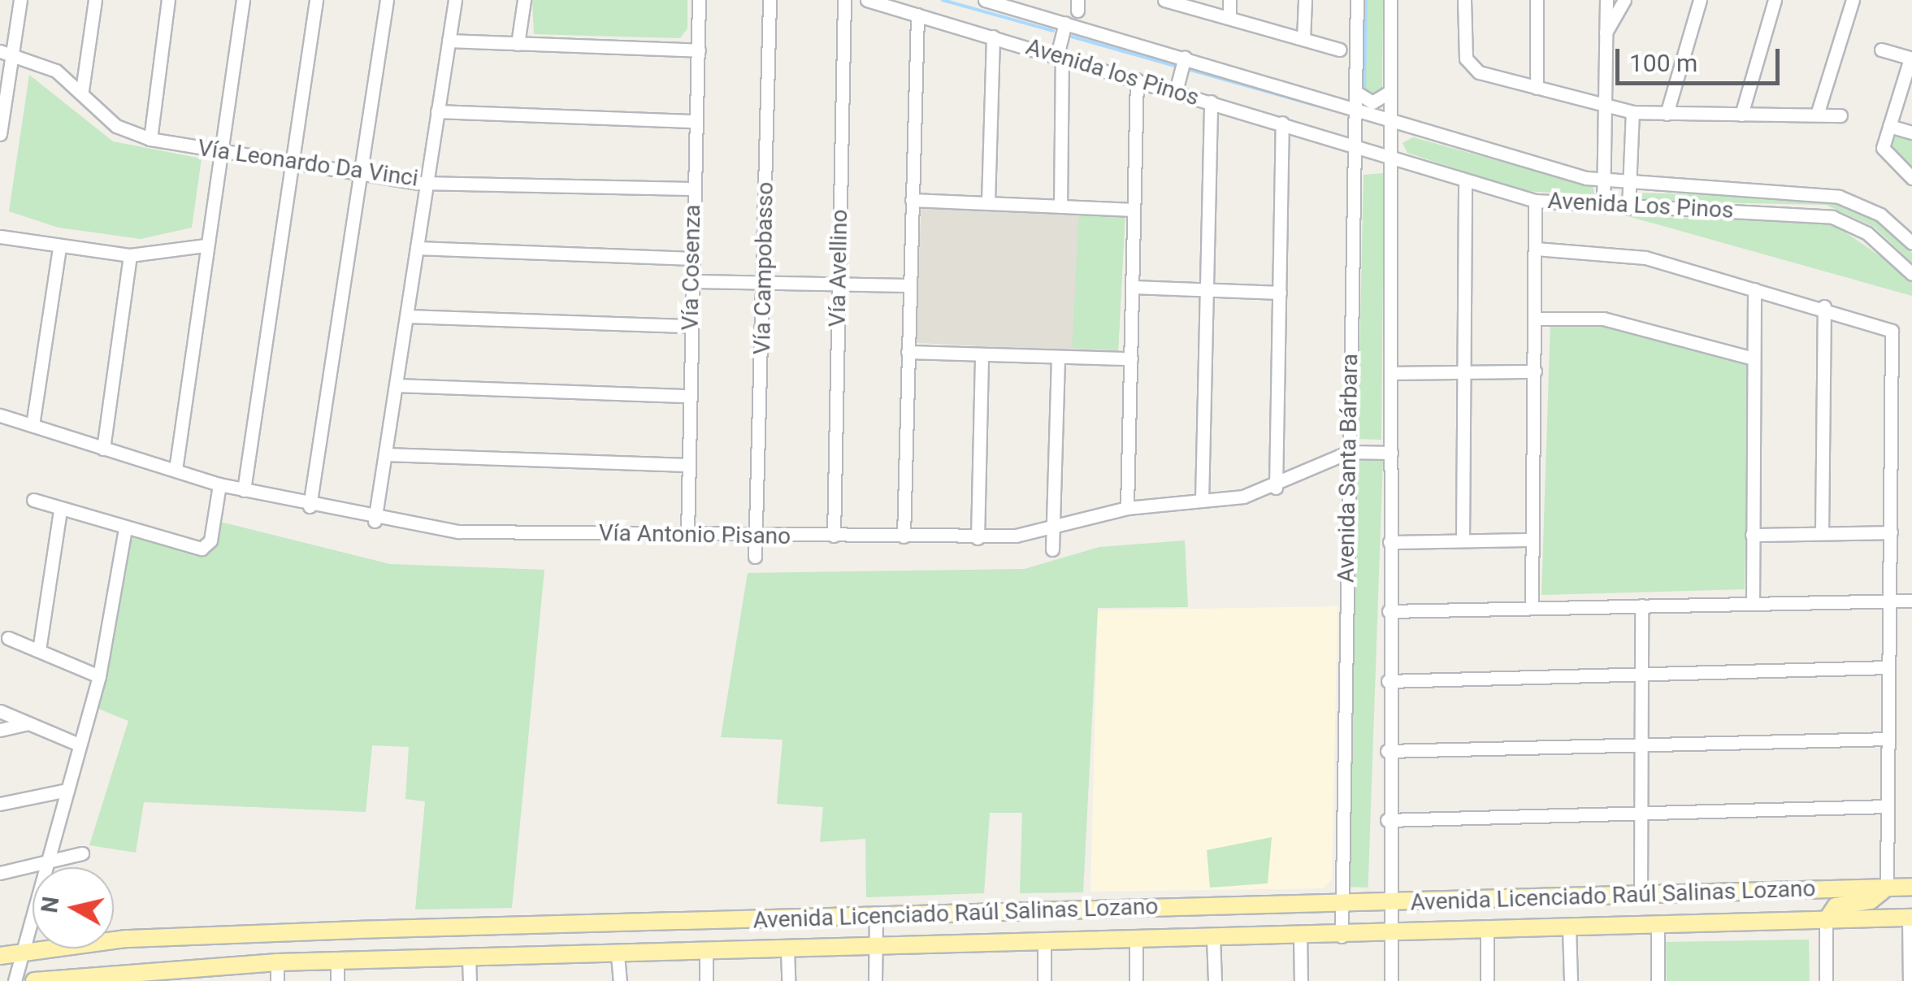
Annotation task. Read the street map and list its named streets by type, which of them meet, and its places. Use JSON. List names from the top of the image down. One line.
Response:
{"streets":{"main road":["Avenida Licenciado Raúl Salinas Lozano"],"street":["Avenida los Pinos","Vía Leonardo Da Vinci","Avenida Los Pinos","Vía Cosenza","Vía Campobasso","Vía Avellino","Avenida Santa Bárbara","Vía Antonio Pisano"]},"crossings":[["Avenida los Pinos","Avenida Los Pinos"],["Avenida los Pinos","Avenida Santa Bárbara"],["Vía Leonardo Da Vinci","Vía Cosenza"],["Avenida Los Pinos","Avenida Santa Bárbara"],["Vía Cosenza","Vía Antonio Pisano"],["Vía Campobasso","Vía Antonio Pisano"],["Vía Avellino","Vía Antonio Pisano"],["Avenida Santa Bárbara","Vía Antonio Pisano"],["Avenida Santa Bárbara","Avenida Licenciado Raúl Salinas Lozano"]],"scale_bar":"100 m","north":"left"}
